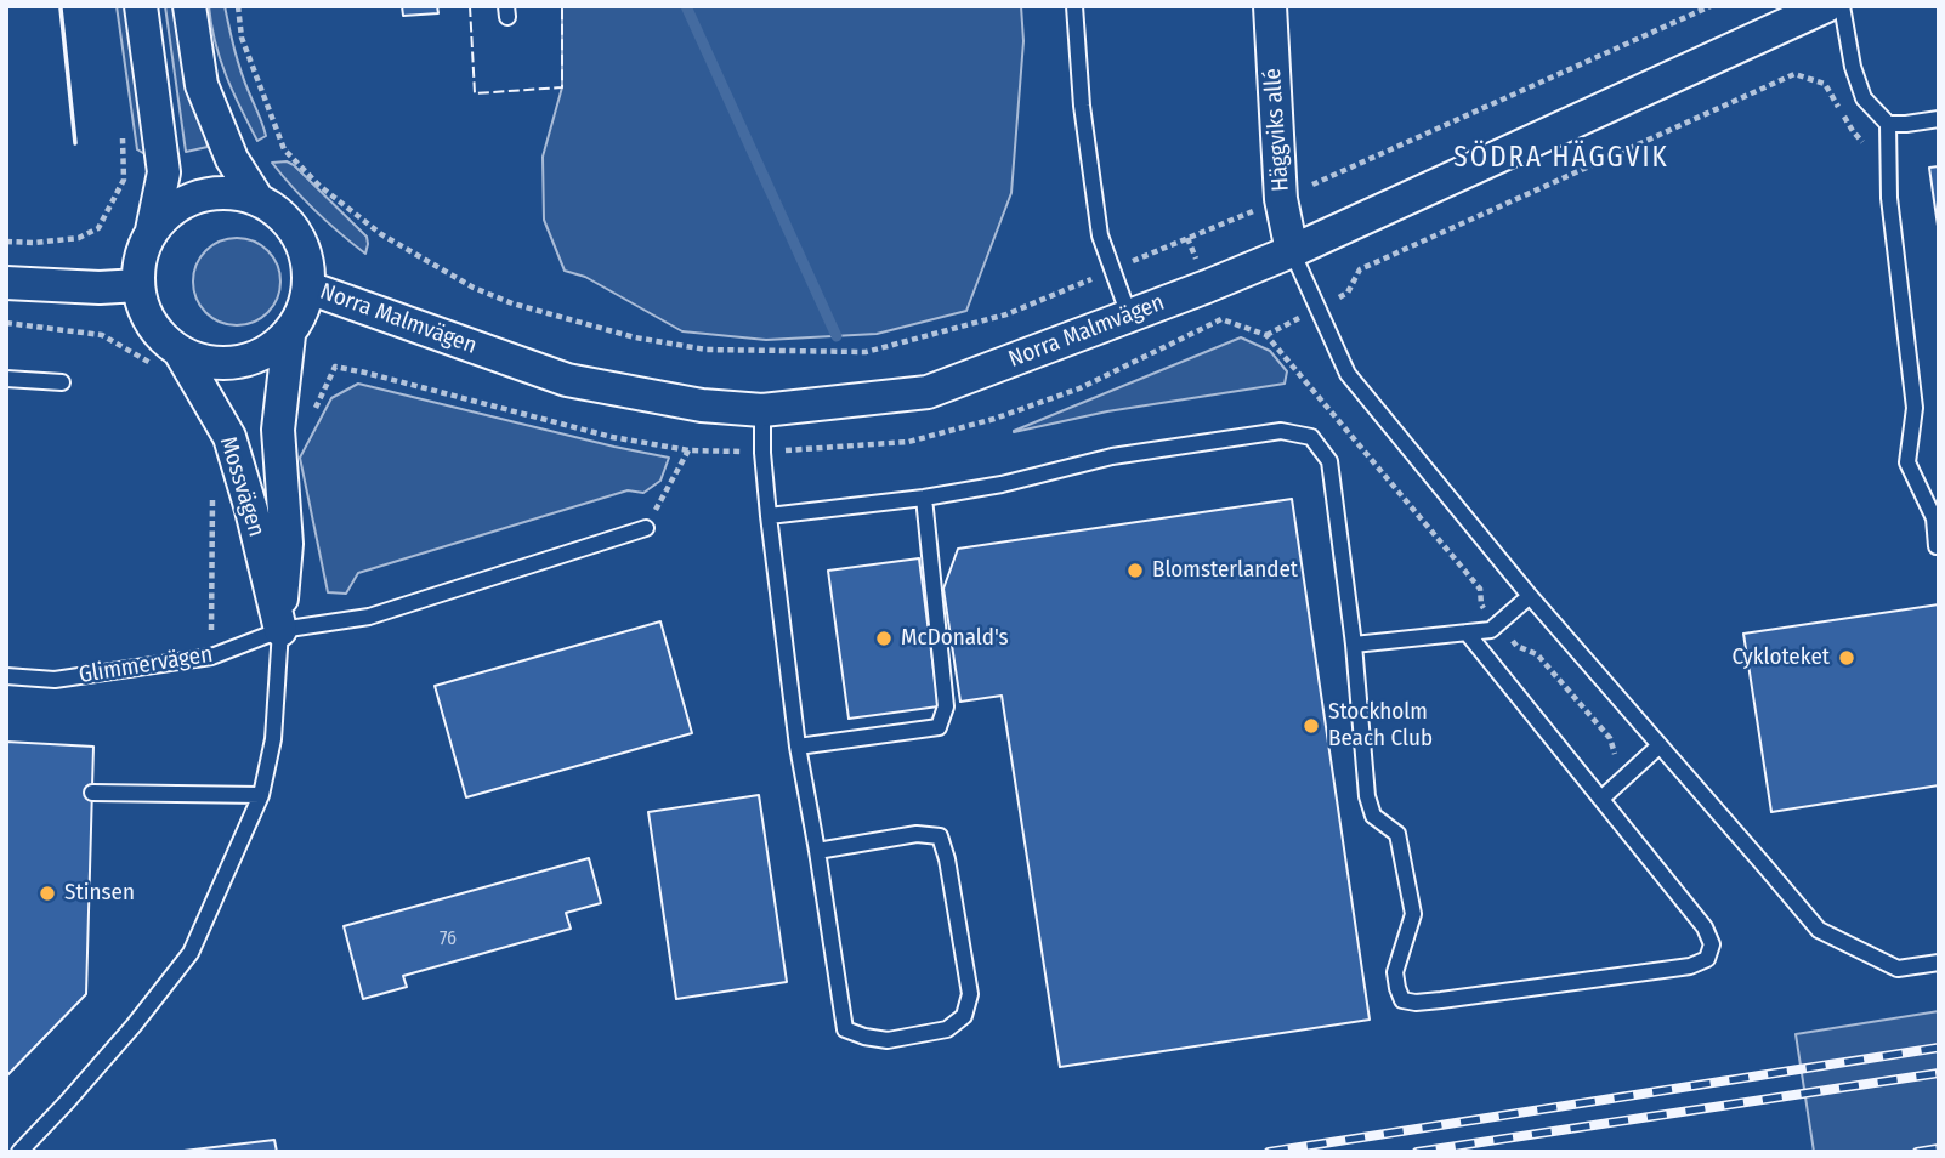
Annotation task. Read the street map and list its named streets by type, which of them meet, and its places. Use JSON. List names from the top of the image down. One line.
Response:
{"streets":{"street":["Häggviks allé","Norra Malmvägen","Mossvägen"],"lane":["Glimmervägen"]},"crossings":[["Häggviks allé","Norra Malmvägen"],["Norra Malmvägen","Mossvägen"],["Mossvägen","Glimmervägen"]],"districts":["SÖDRA HÄGGVIK"],"places":["Blomsterlandet","McDonald's","Cykloteket","Stockholm Beach Club","Stinsen"],"house_numbers":["76"]}
